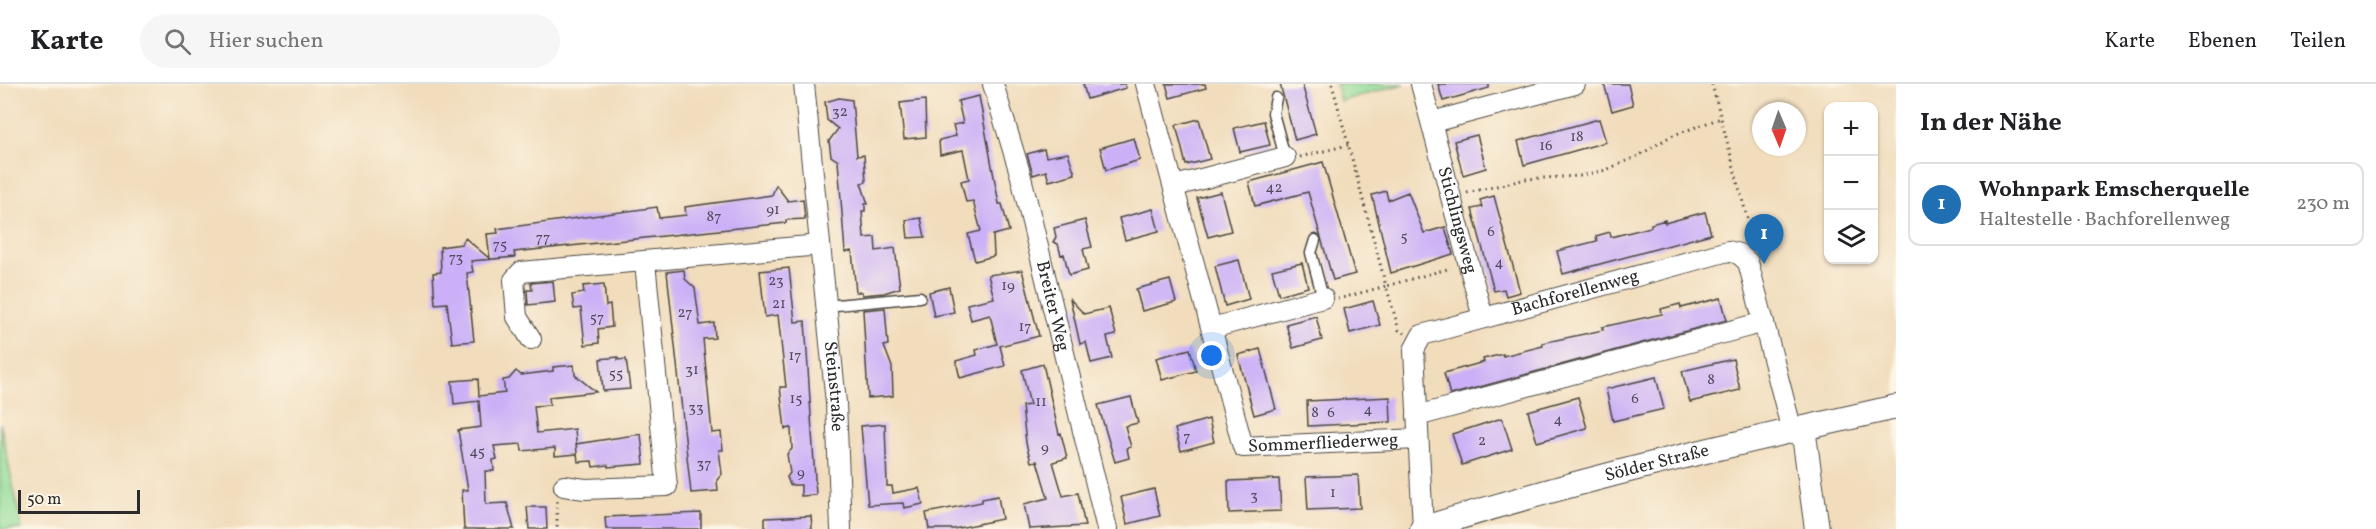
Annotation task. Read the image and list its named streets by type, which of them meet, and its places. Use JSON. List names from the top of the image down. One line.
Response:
{"streets":{"street":["Stichlingsweg","Bachforellenweg","Breiter Weg","Steinstraße","Sommerfliederweg","Sölder Straße"]},"crossings":[["Stichlingsweg","Bachforellenweg"],["Bachforellenweg","Sölder Straße"]],"house_numbers":["32","18","16","42","91","87","6","5","77","75","73","4","23","19","21","27","57","17","17","31","55","8","15","6","11","33","4","8","6","4","7","2","9","45","37","9","1","3"],"scale_bar":"50 m","north":"bottom","page":{"header":"Karte","search":"Hier suchen","nav":["Karte","Ebenen","Teilen"],"heading":"In der Nähe","map_buttons":["+","−"],"list":[{"mark":"1","name":"Wohnpark Emscherquelle","note":"Haltestelle · Bachforellenweg","value":"230 m"}],"pins":"1","scale":"50 m"}}
